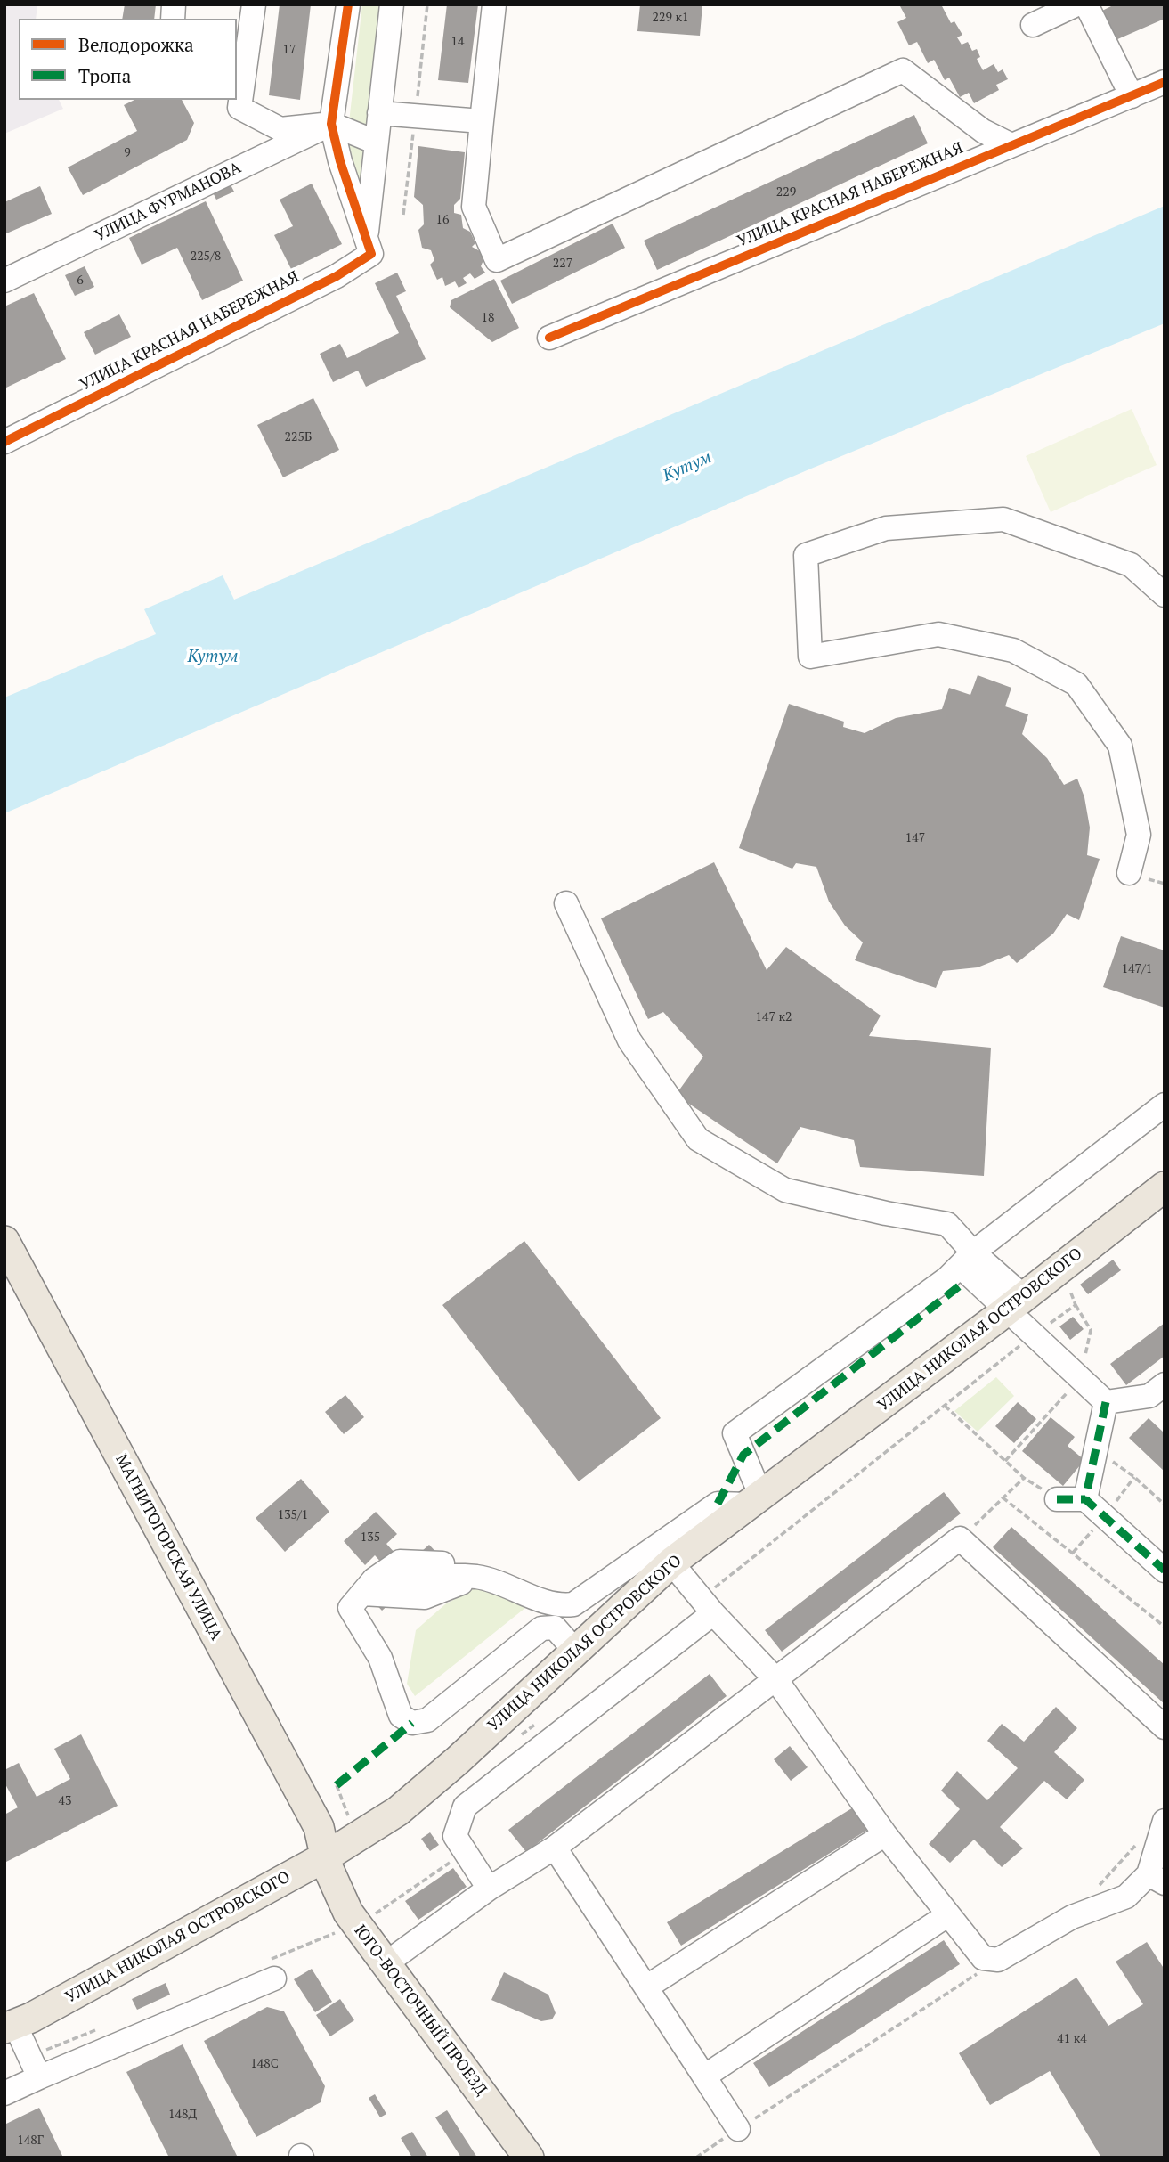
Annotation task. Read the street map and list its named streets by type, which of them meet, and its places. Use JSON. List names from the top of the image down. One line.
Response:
{"streets":{"main road":["УЛИЦА НИКОЛАЯ ОСТРОВСКОГО","МАГНИТОГОРСКАЯ УЛИЦА","ЮГО-ВОСТОЧНЫЙ ПРОЕЗД"],"street":["УЛИЦА КРАСНАЯ НАБЕРЕЖНАЯ","УЛИЦА ФУРМАНОВА"]},"crossings":[["УЛИЦА НИКОЛАЯ ОСТРОВСКОГО","МАГНИТОГОРСКАЯ УЛИЦА"],["УЛИЦА НИКОЛАЯ ОСТРОВСКОГО","ЮГО-ВОСТОЧНЫЙ ПРОЕЗД"],["МАГНИТОГОРСКАЯ УЛИЦА","ЮГО-ВОСТОЧНЫЙ ПРОЕЗД"]],"water":["Кутум"],"house_numbers":["229 к1","14","17","9","229","16","225/8","227","6","18","225Б","147","147/1","147 к2","135/1","135","43","41 к4","148С","148Д","148Г"],"legend":["Велодорожка","Тропа"]}
